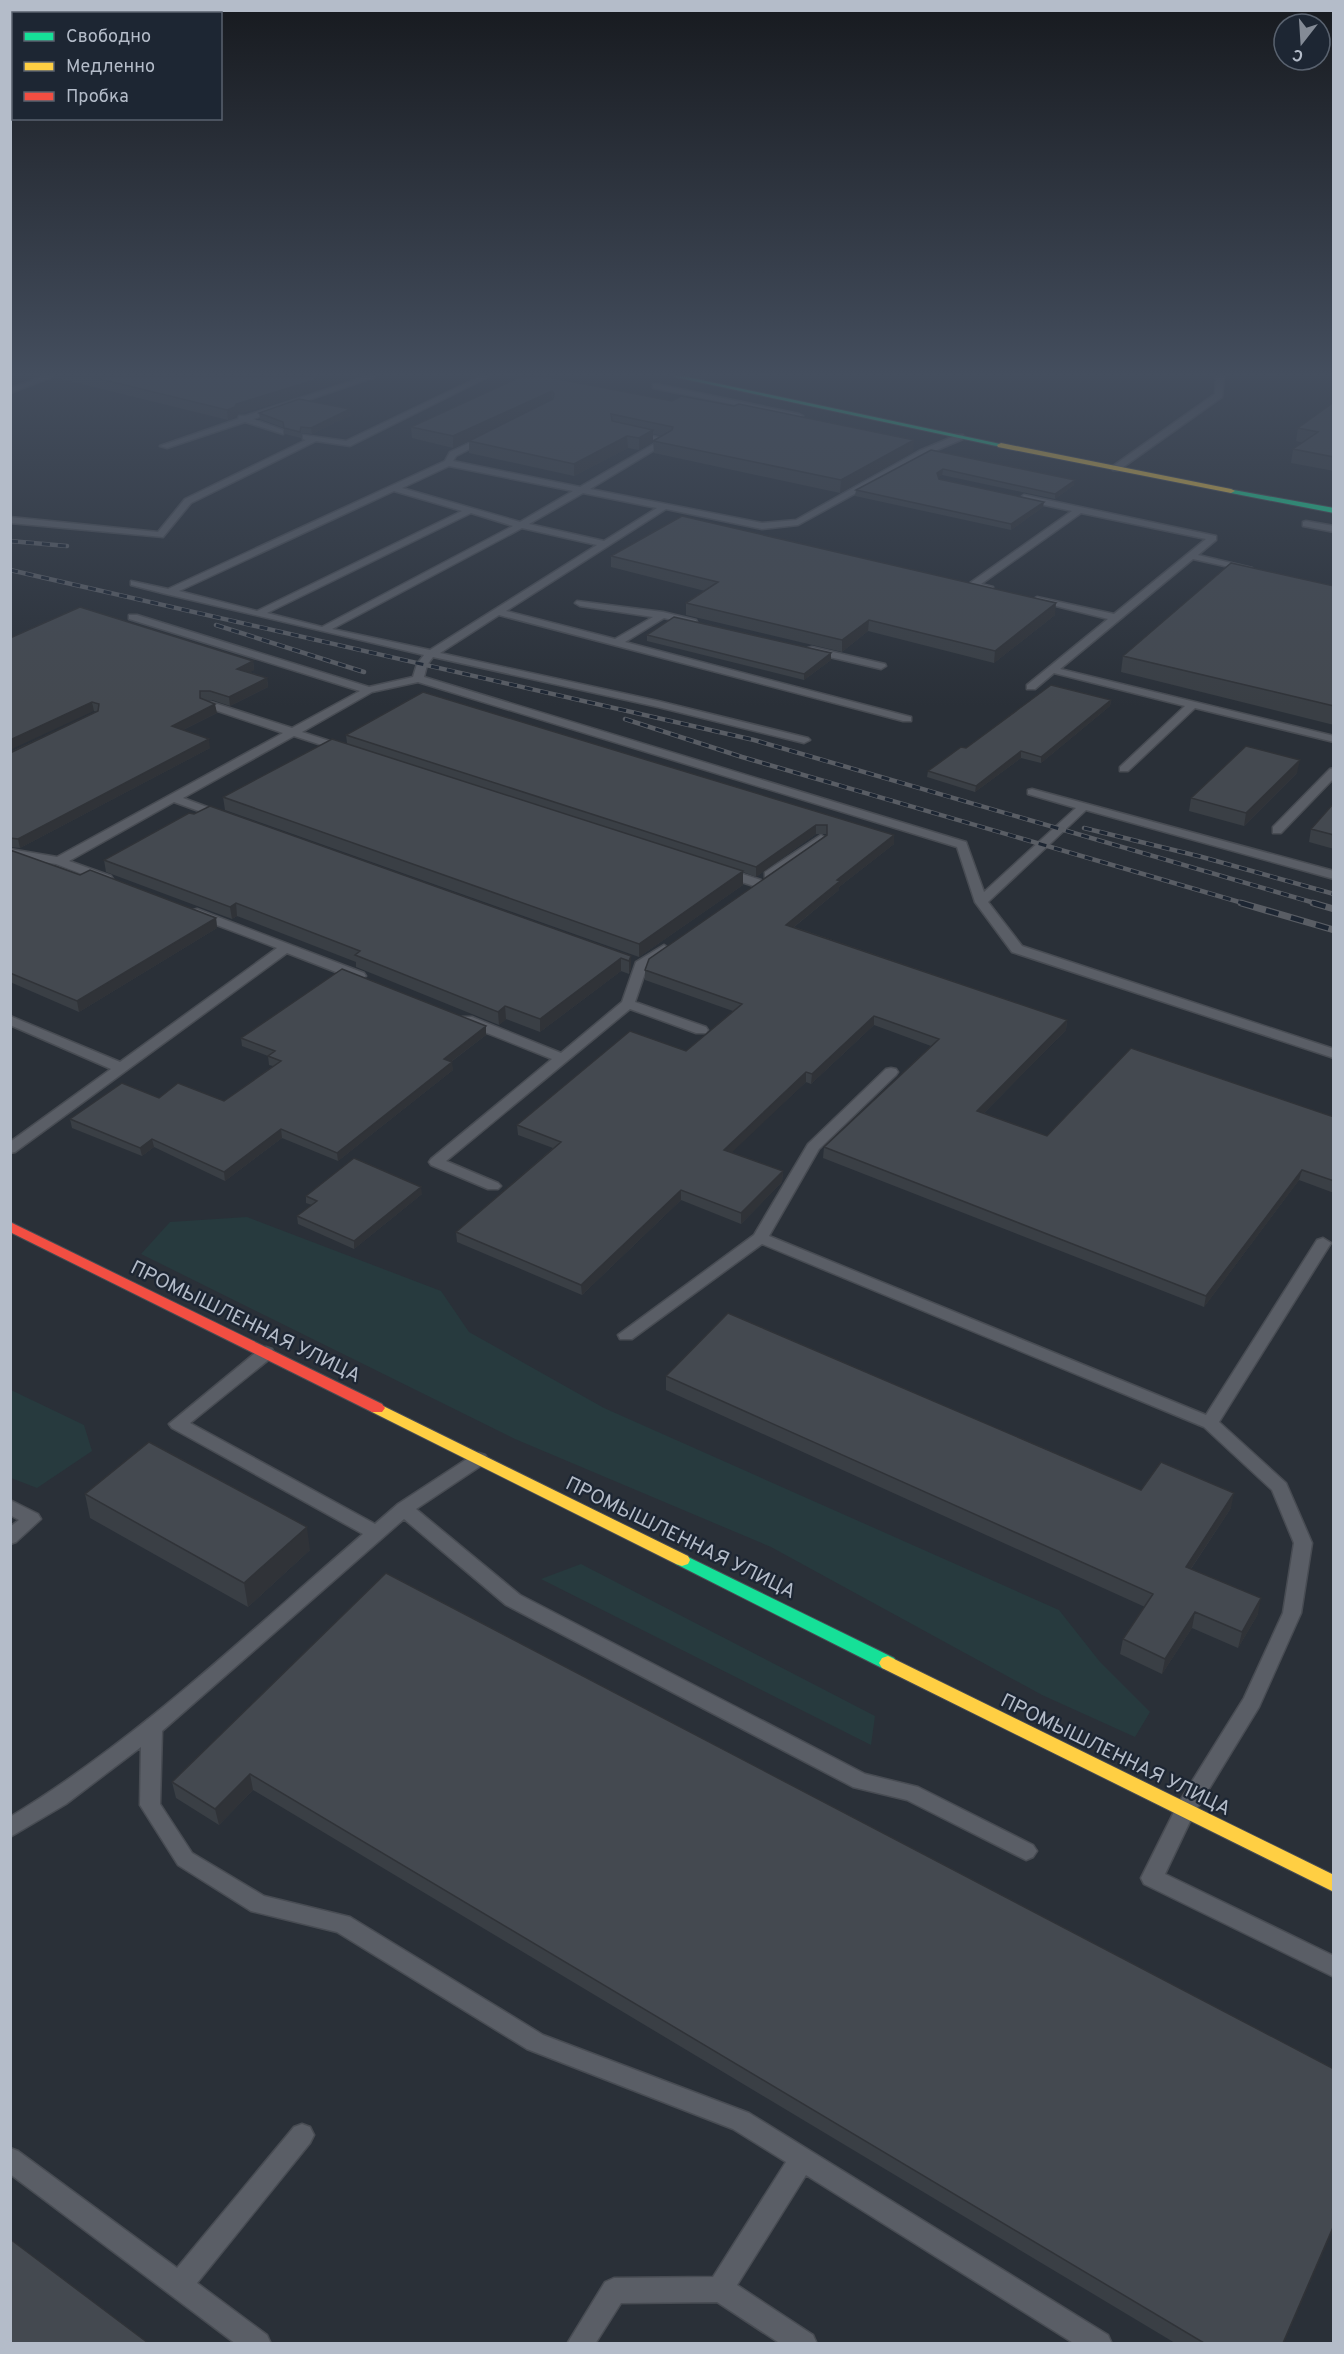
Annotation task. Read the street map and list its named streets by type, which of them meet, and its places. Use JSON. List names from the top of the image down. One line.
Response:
{"streets":{"street":["ПРОМЫШЛЕННАЯ УЛИЦА"]},"legend":["Свободно","Медленно","Пробка"],"north":"bottom"}
